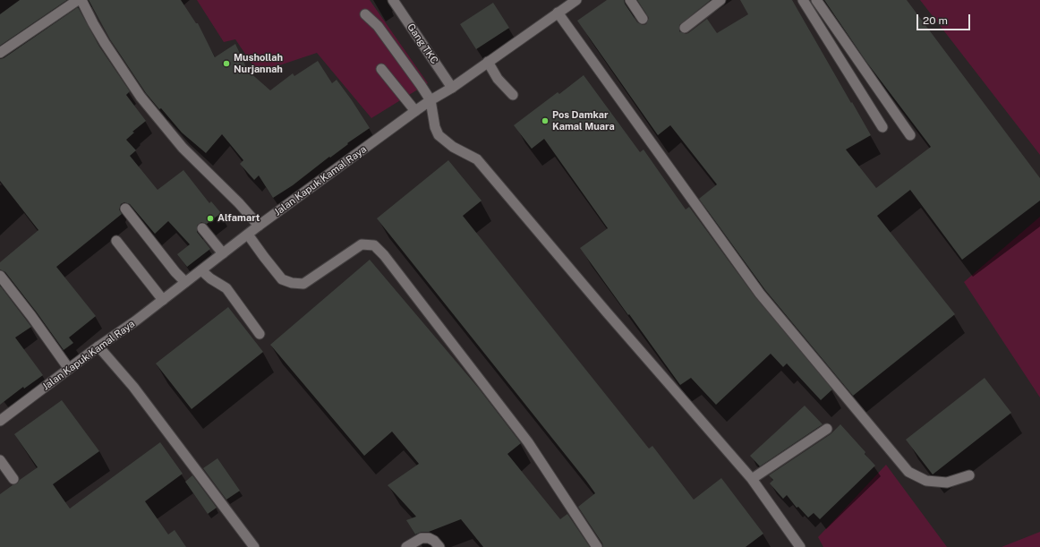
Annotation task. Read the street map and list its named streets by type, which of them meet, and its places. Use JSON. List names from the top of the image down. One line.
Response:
{"streets":{"main road":["Gang TKC","Jalan Kapuk Kamal Raya"]},"crossings":[["Gang TKC","Jalan Kapuk Kamal Raya"]],"places":["Mushollah Nurjannah","Pos Damkar Kamal Muara","Alfamart"],"scale_bar":"20 m"}
